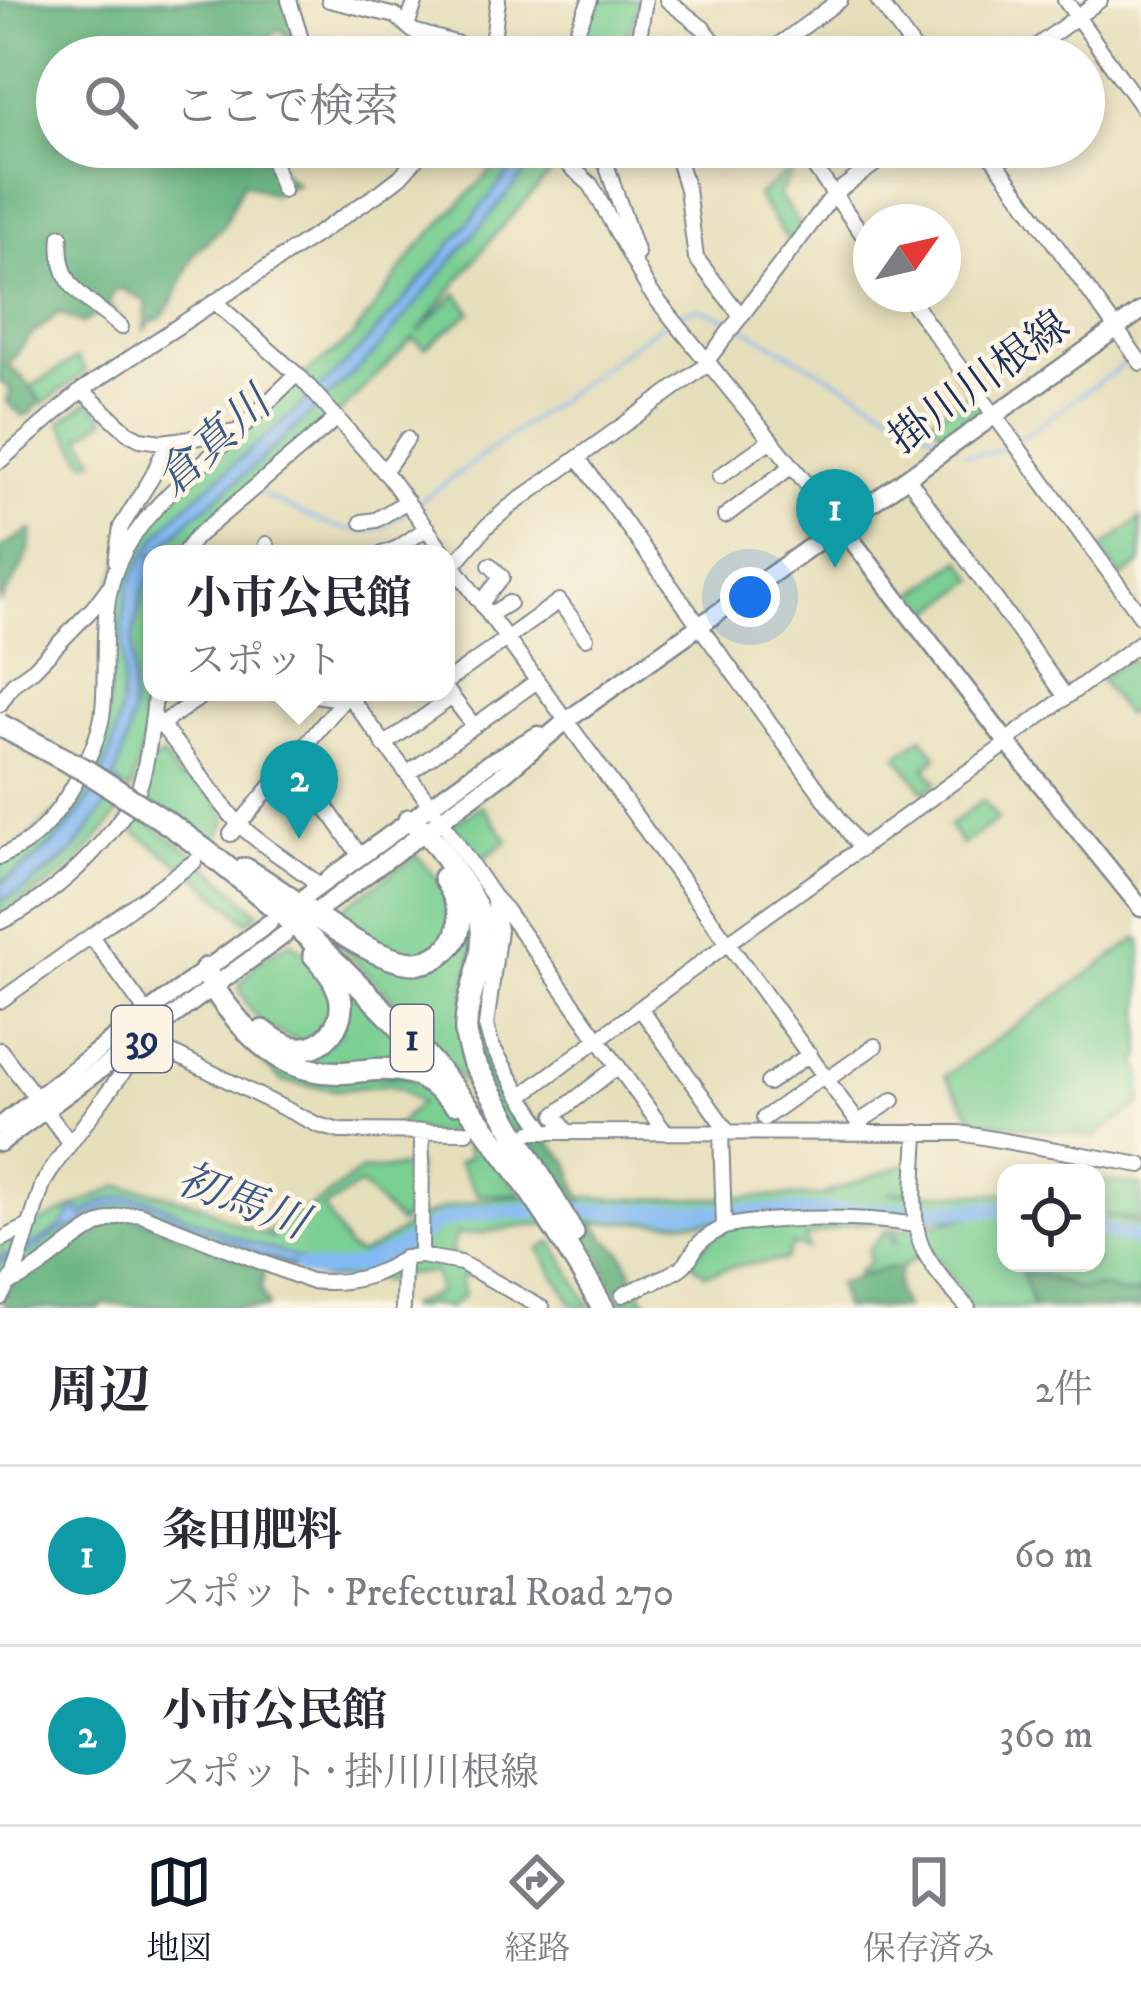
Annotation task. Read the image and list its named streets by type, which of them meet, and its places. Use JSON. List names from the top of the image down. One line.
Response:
{"streets":{"highway":["1"],"main road":["掛川川根線","39"]},"water":["倉真川","初馬川"],"north":"top right","page":{"search":"ここで検索","pins":["1","2"],"popup":["小市公民館","スポット"],"heading":["周辺","2件"],"list":[{"mark":"1","name":"粂田肥料","note":"スポット · Prefectural Road 270","value":"60 m"},{"mark":"2","name":"小市公民館","note":"スポット · 掛川川根線","value":"360 m"}],"nav":["地図","経路","保存済み"]}}
